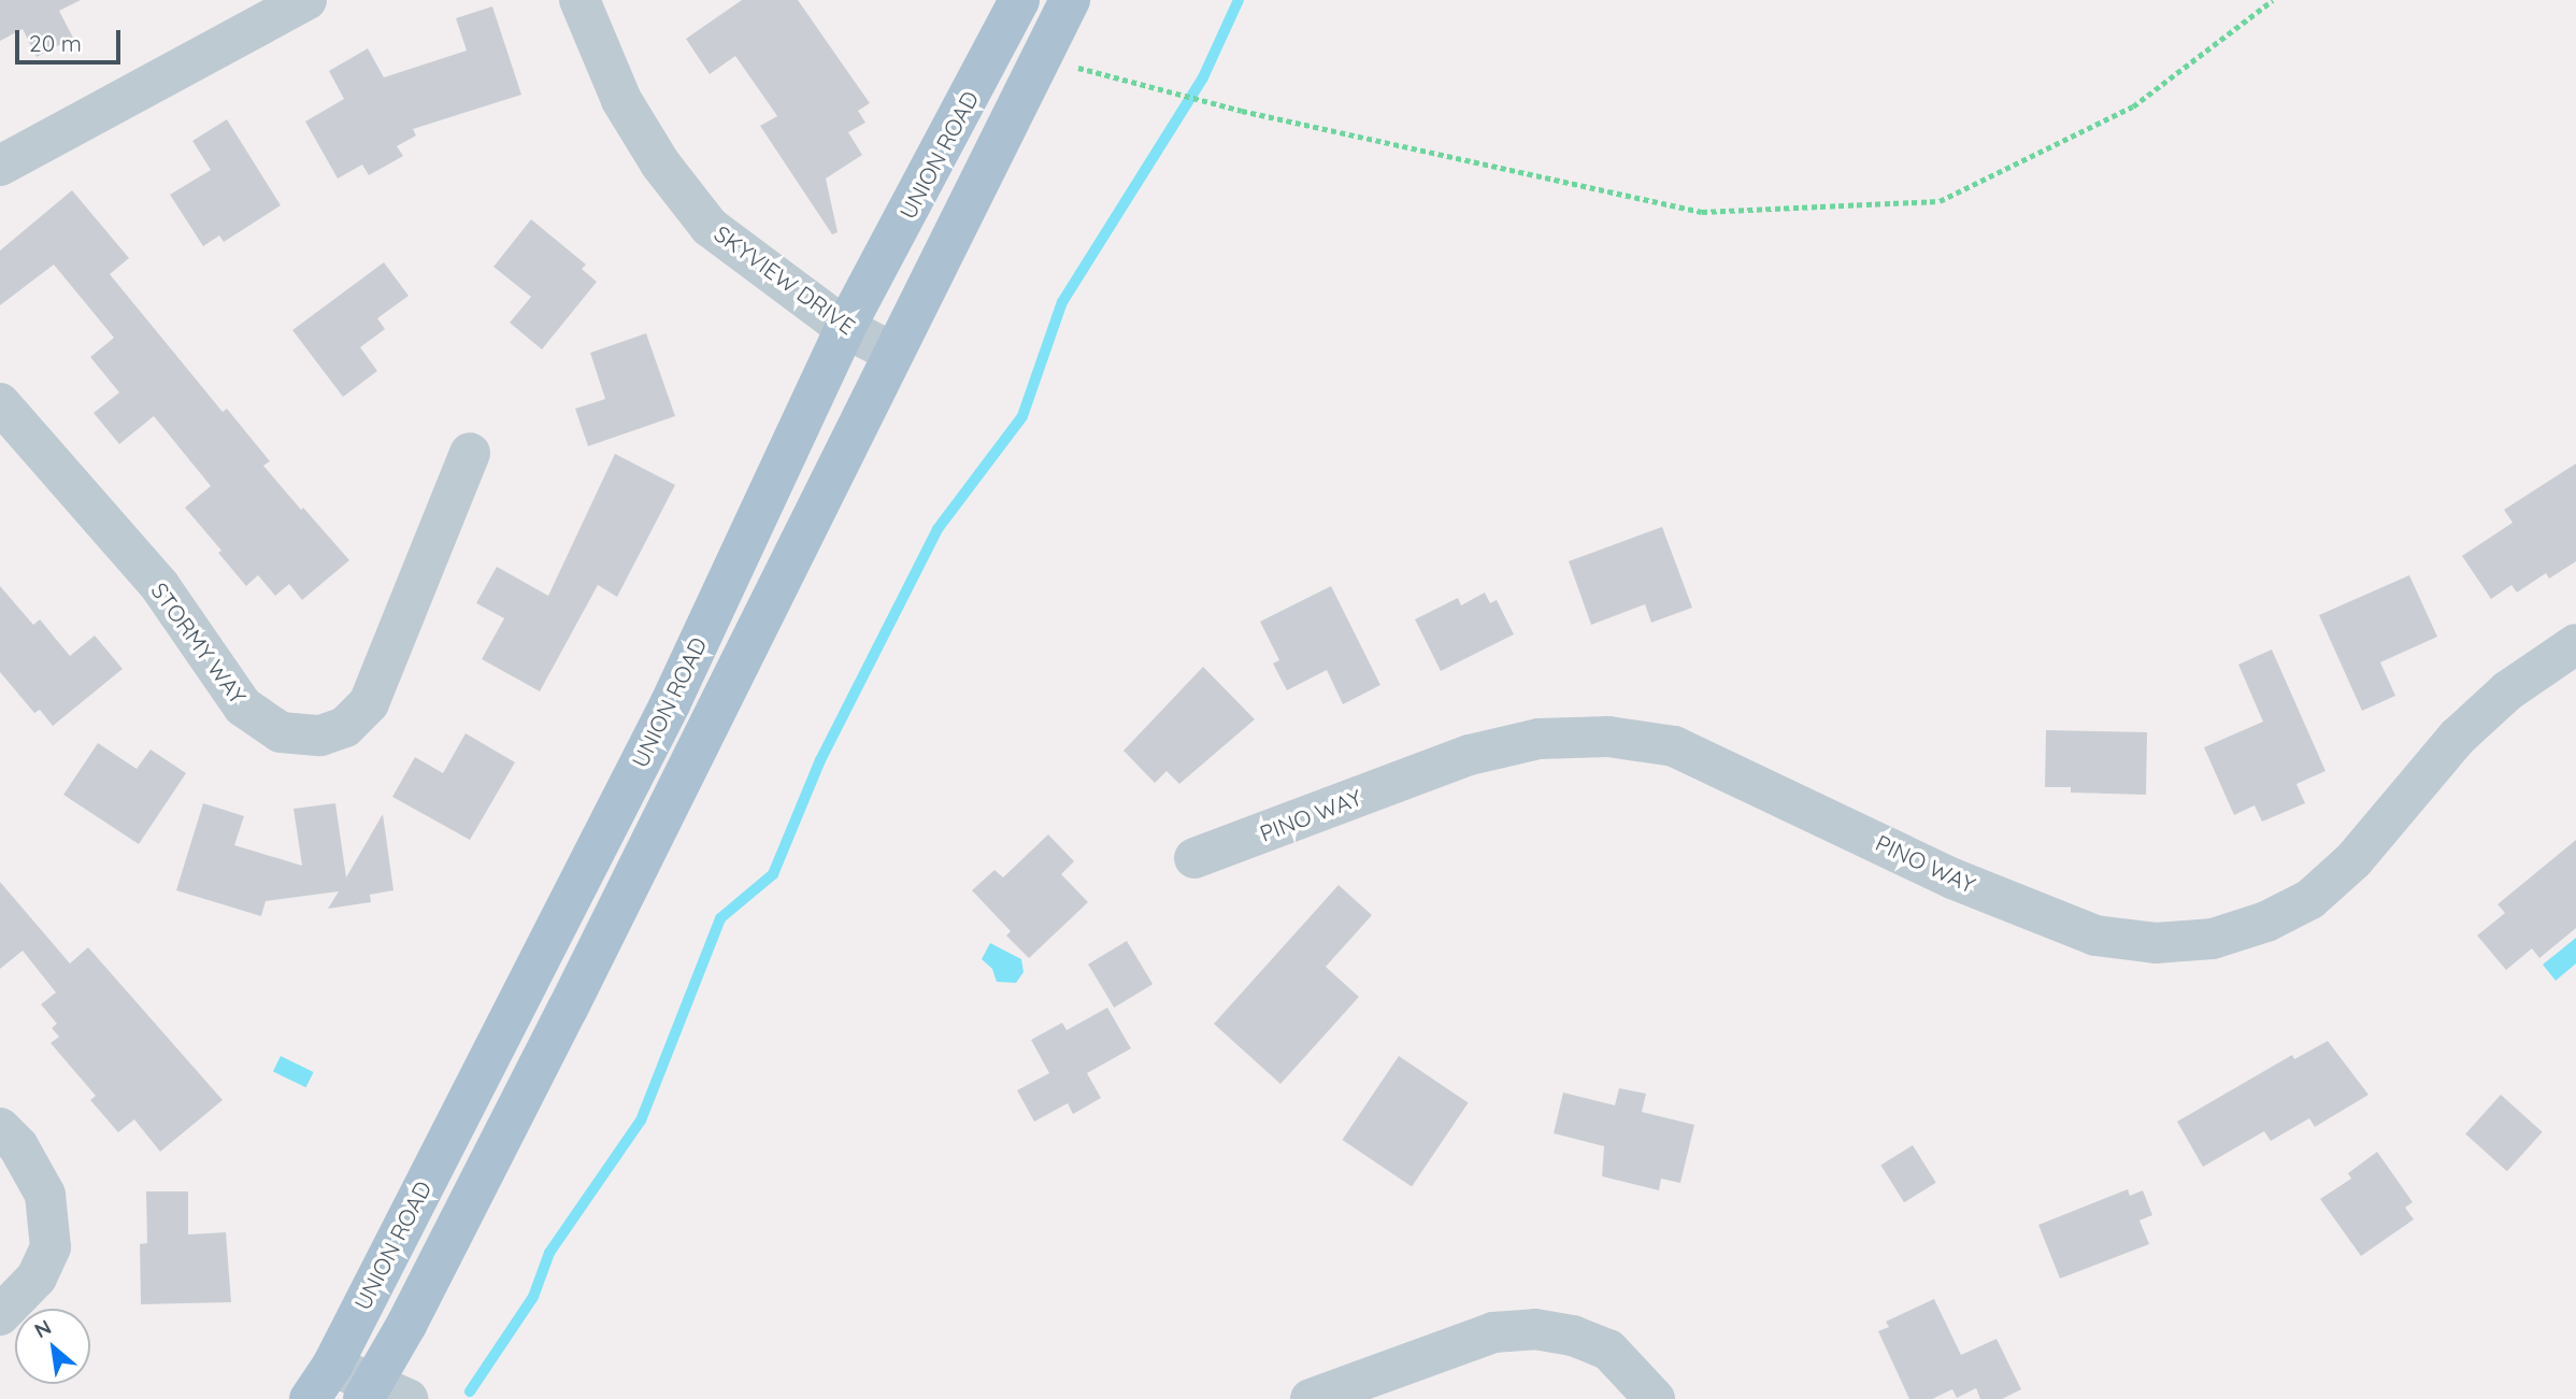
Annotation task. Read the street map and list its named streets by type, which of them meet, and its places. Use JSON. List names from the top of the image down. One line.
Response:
{"streets":{"main road":["UNION ROAD"],"street":["SKYVIEW DRIVE","STORMY WAY","PINO WAY"]},"crossings":[["UNION ROAD","SKYVIEW DRIVE"]],"scale_bar":"20 m","north":"top left"}
